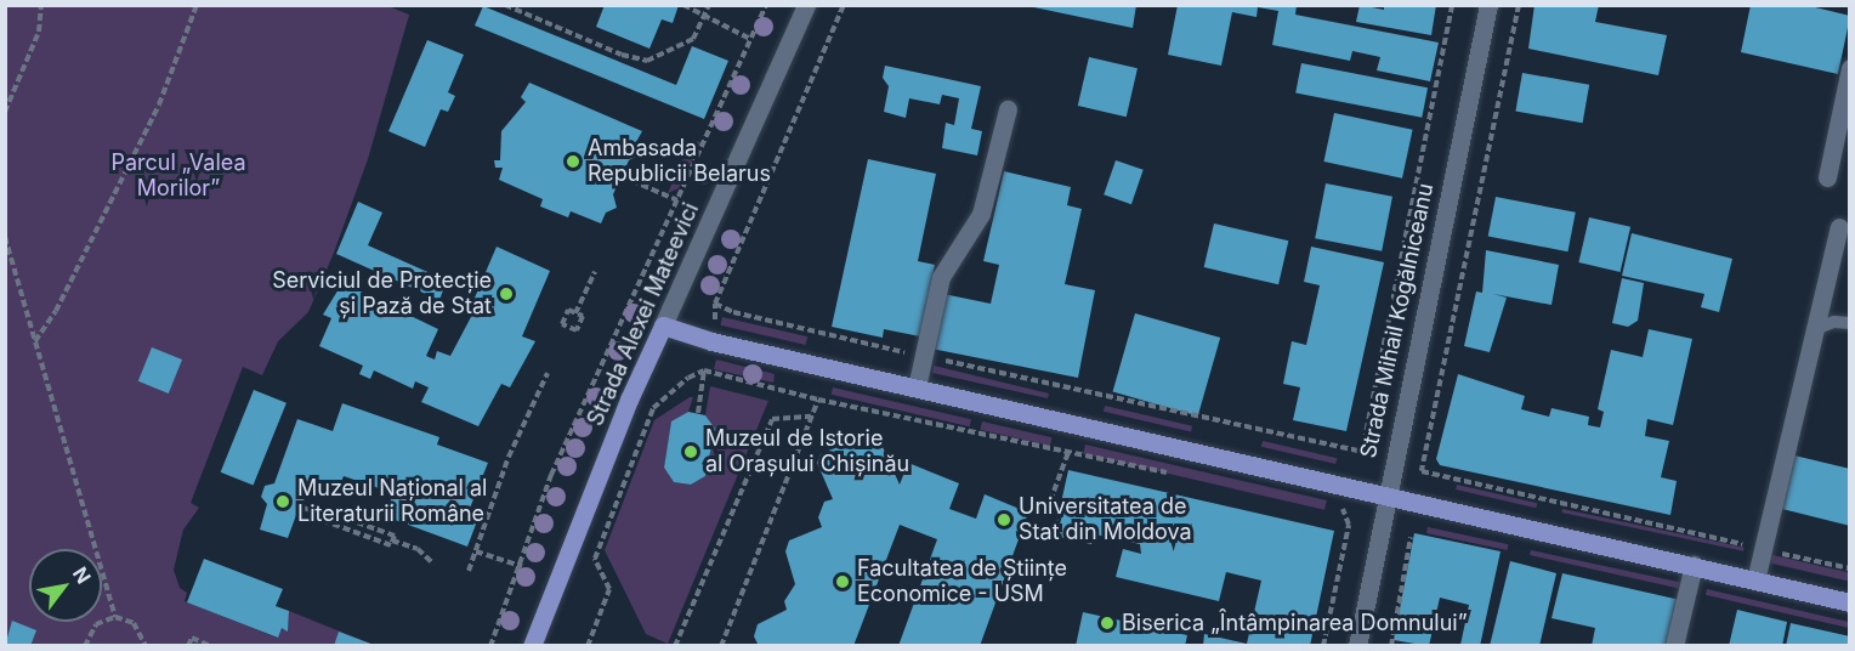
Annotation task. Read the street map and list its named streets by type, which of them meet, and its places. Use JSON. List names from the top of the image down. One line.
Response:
{"streets":{"main road":["Strada Alexei Mateevici","Strada Mihail Kogălniceanu"]},"parks":["Parcul „Valea Morilor”"],"places":["Ambasada Republicii Belarus","Serviciul de Protecție și Pază de Stat","Muzeul de Istorie al Orașului Chișinău","Muzeul Național al Literaturii Române","Universitatea de Stat din Moldova","Facultatea de Științe Economice - USM","Biserica „Întâmpinarea Domnului”"],"north":"top right"}
